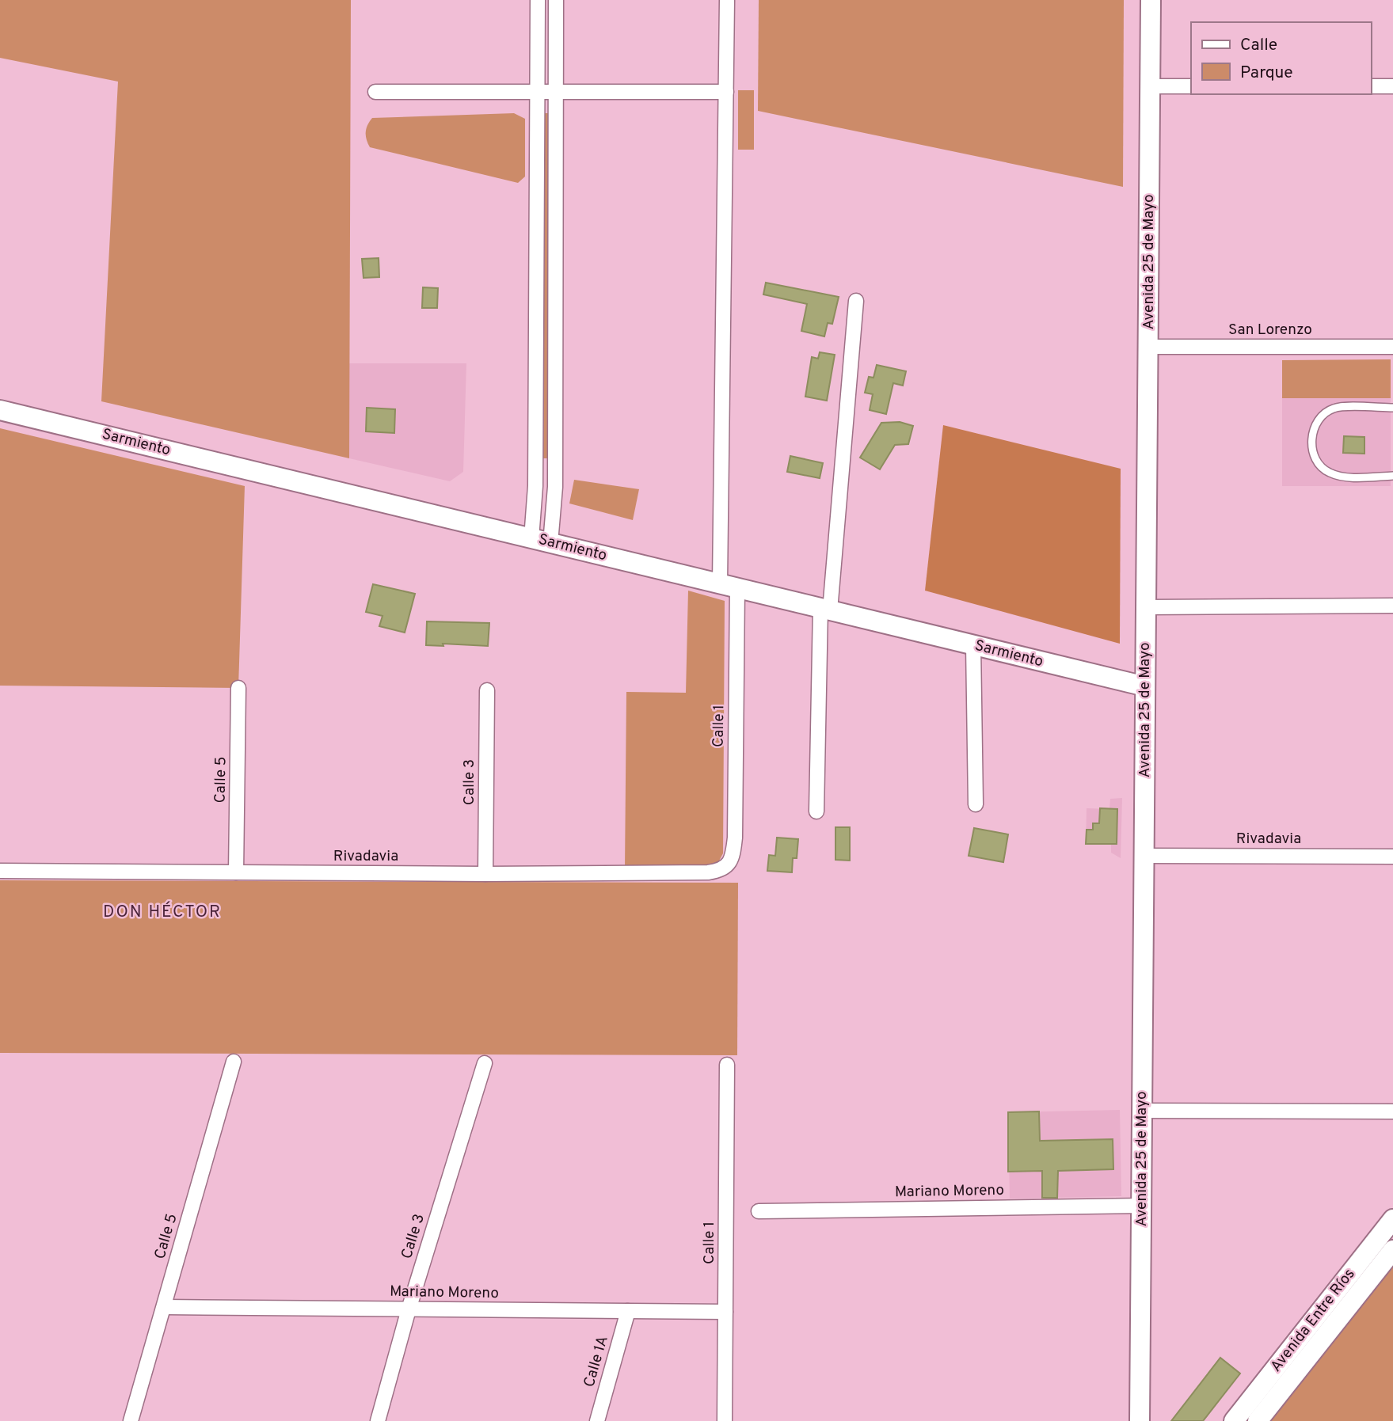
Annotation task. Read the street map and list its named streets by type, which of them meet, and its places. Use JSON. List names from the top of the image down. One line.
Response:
{"streets":{"street":["Avenida 25 de Mayo","San Lorenzo","Sarmiento","Calle 1","Calle 5","Calle 3","Rivadavia","Mariano Moreno","Avenida Entre Ríos","Calle 1A"]},"crossings":[["Avenida 25 de Mayo","San Lorenzo"],["Avenida 25 de Mayo","Sarmiento"],["Avenida 25 de Mayo","Rivadavia"],["Avenida 25 de Mayo","Mariano Moreno"],["Sarmiento","Calle 1"],["Calle 1","Rivadavia"],["Calle 1","Mariano Moreno"],["Calle 5","Rivadavia"],["Calle 5","Mariano Moreno"],["Calle 3","Rivadavia"],["Calle 3","Mariano Moreno"],["Mariano Moreno","Calle 1A"]],"districts":["DON HÉCTOR"],"legend":["Calle","Parque"]}
